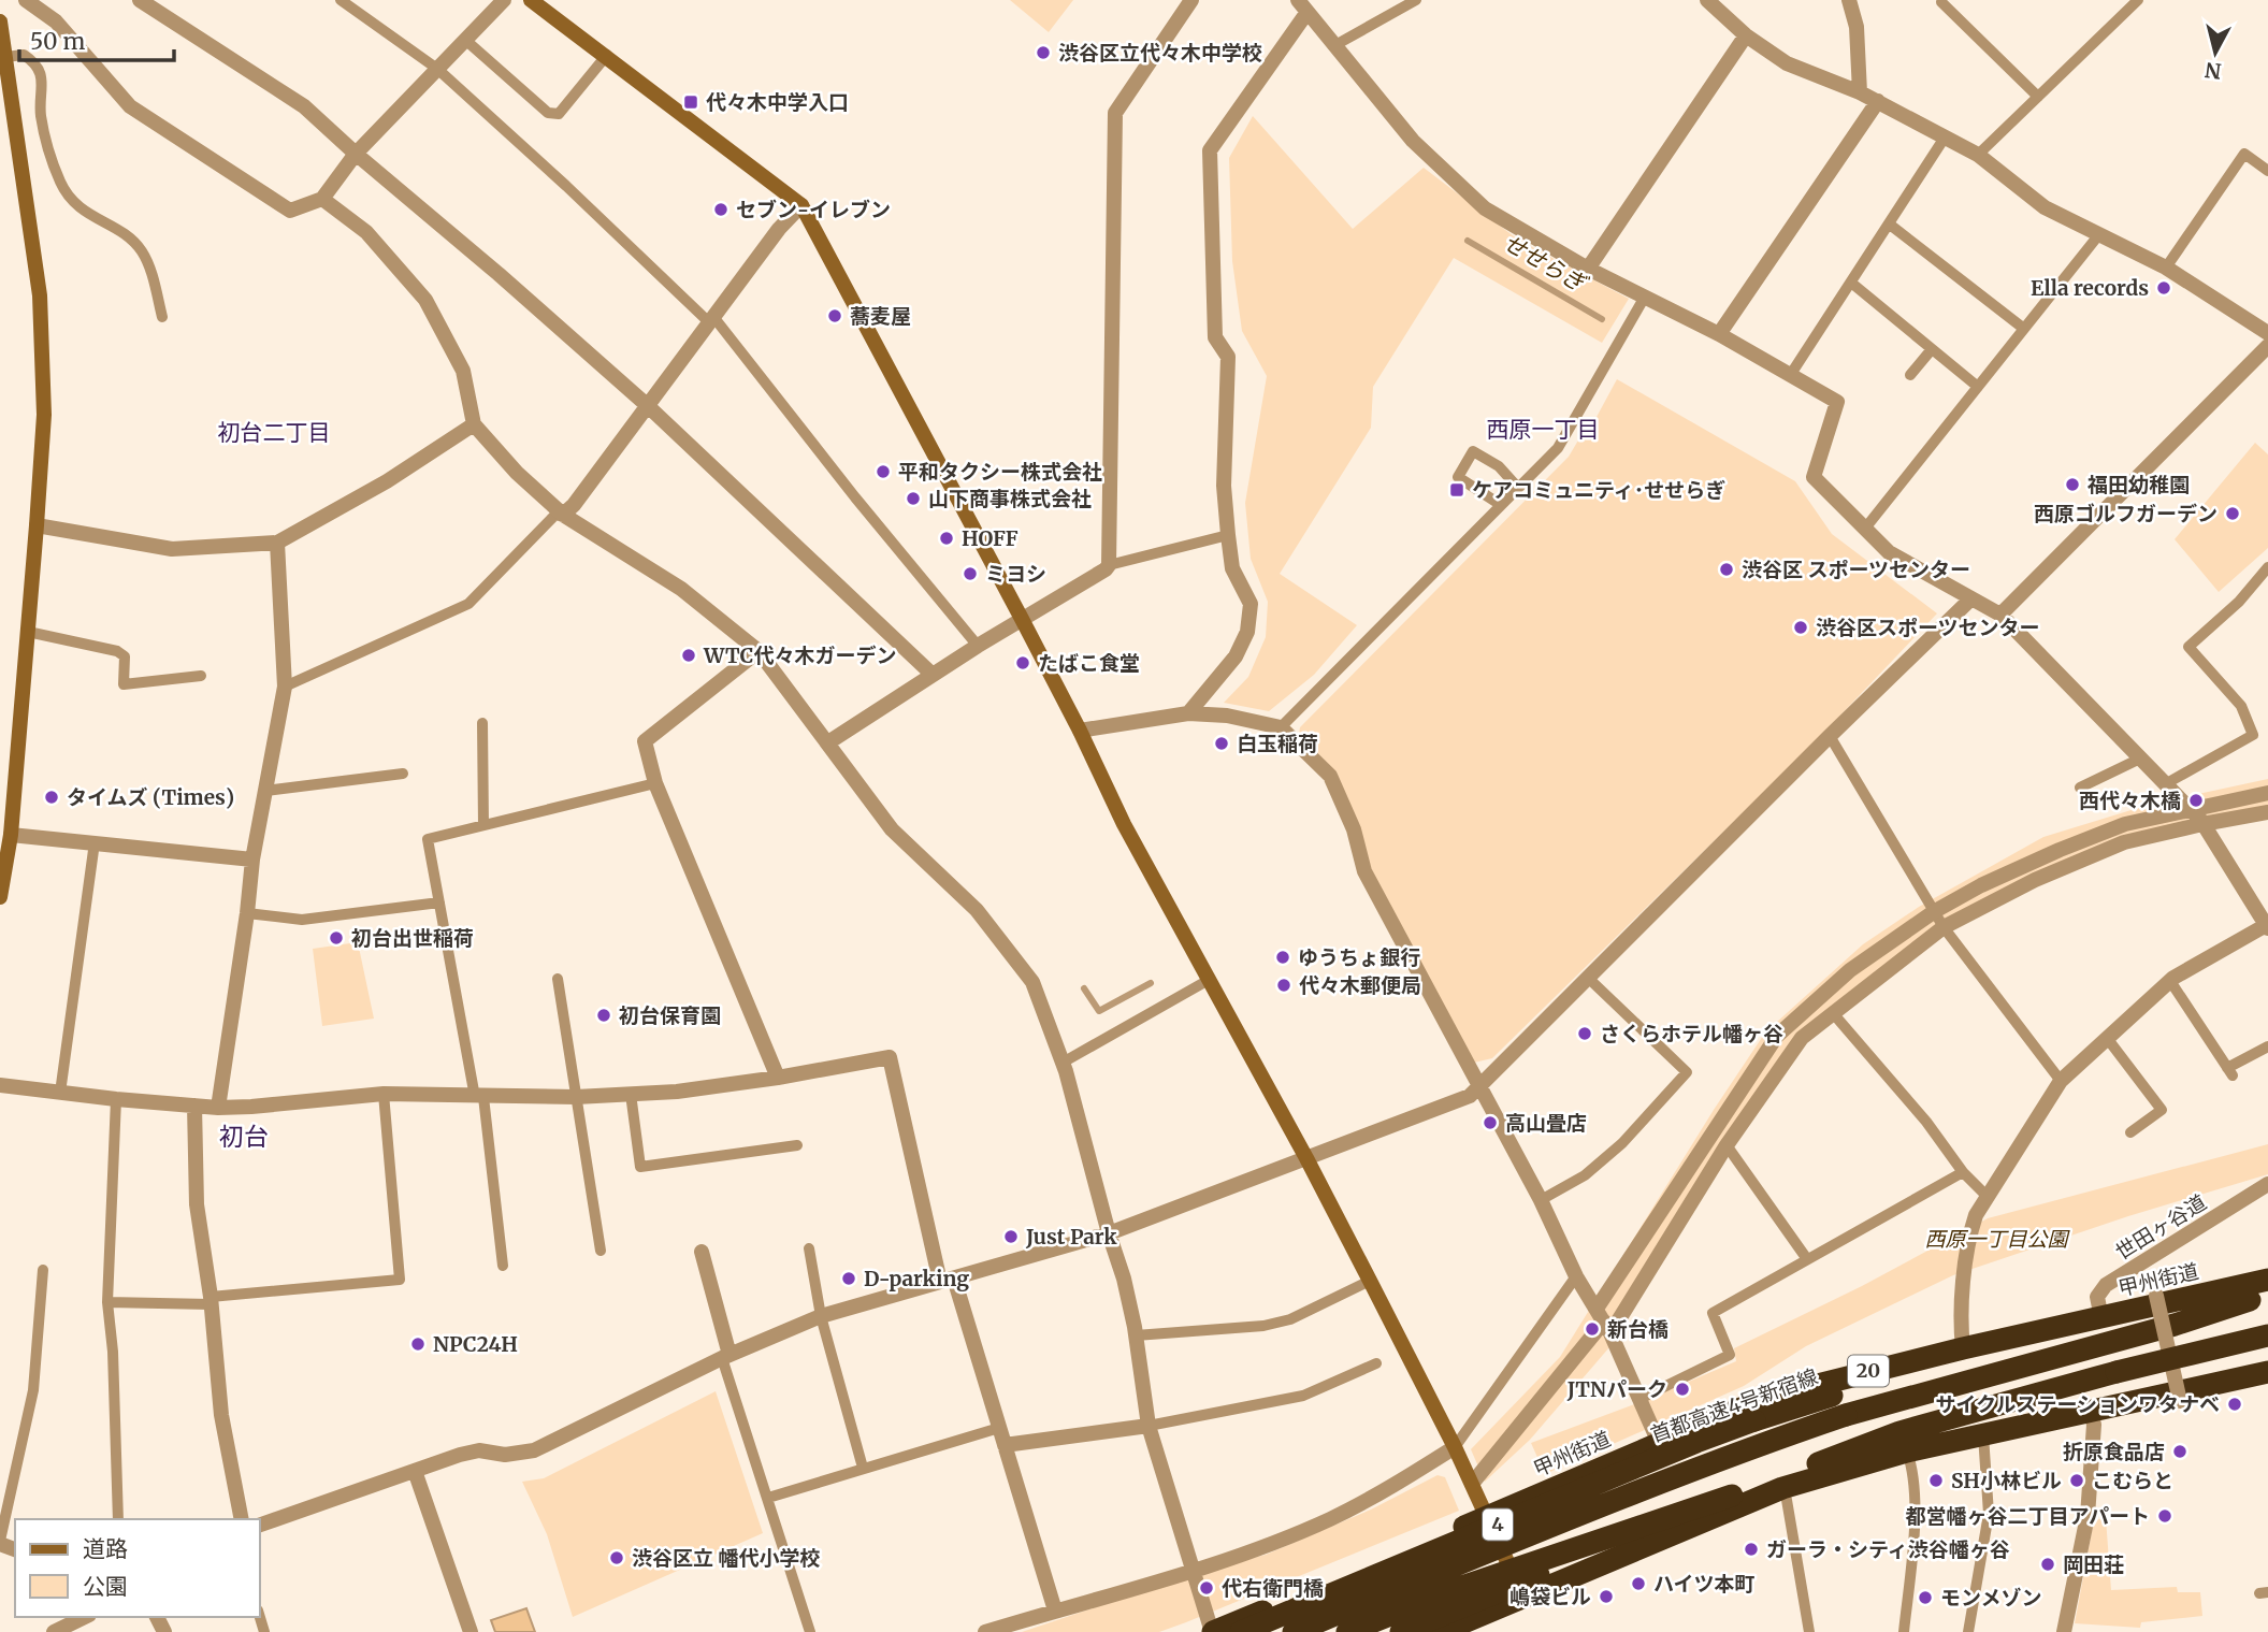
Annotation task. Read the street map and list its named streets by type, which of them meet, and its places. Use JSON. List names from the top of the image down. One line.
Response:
{"streets":{"highway":["甲州街道","20","首都高速4号新宿線","4"],"street":["世田ヶ谷道"]},"crossings":[["世田ヶ谷道","甲州街道"]],"districts":["西原一丁目","初台二丁目","初台"],"water":["せせらぎ"],"parks":["西原一丁目公園"],"places":{"other":["渋谷区立代々木中学校","セブン-イレブン","Ella records","蕎麦屋","平和タクシー株式会社","福田幼稚園","山下商事株式会社","西原ゴルフガーデン","HOFF","渋谷区 スポーツセンター","ミヨシ","渋谷区スポーツセンター","WTC代々木ガーデン","たばこ食堂","白玉稲荷","タイムズ (Times)","西代々木橋","初台出世稲荷","ゆうちょ銀行","代々木郵便局","初台保育園","さくらホテル幡ヶ谷","高山畳店","Just Park","D-parking","新台橋","NPC24H","JTNパーク","サイクルステーションワタナベ","折原食品店","SH小林ビル","こむらと","都営幡ヶ谷二丁目アパート","ガーラ・シティ渋谷幡ヶ谷","渋谷区立 幡代小学校","岡田荘","ハイツ本町","代右衛門橋","嶋袋ビル","モンメゾン"],"transit":["代々木中学入口","ケアコミュニティ･せせらぎ"]},"legend":["道路","公園"],"scale_bar":"50 m","north":"bottom"}
